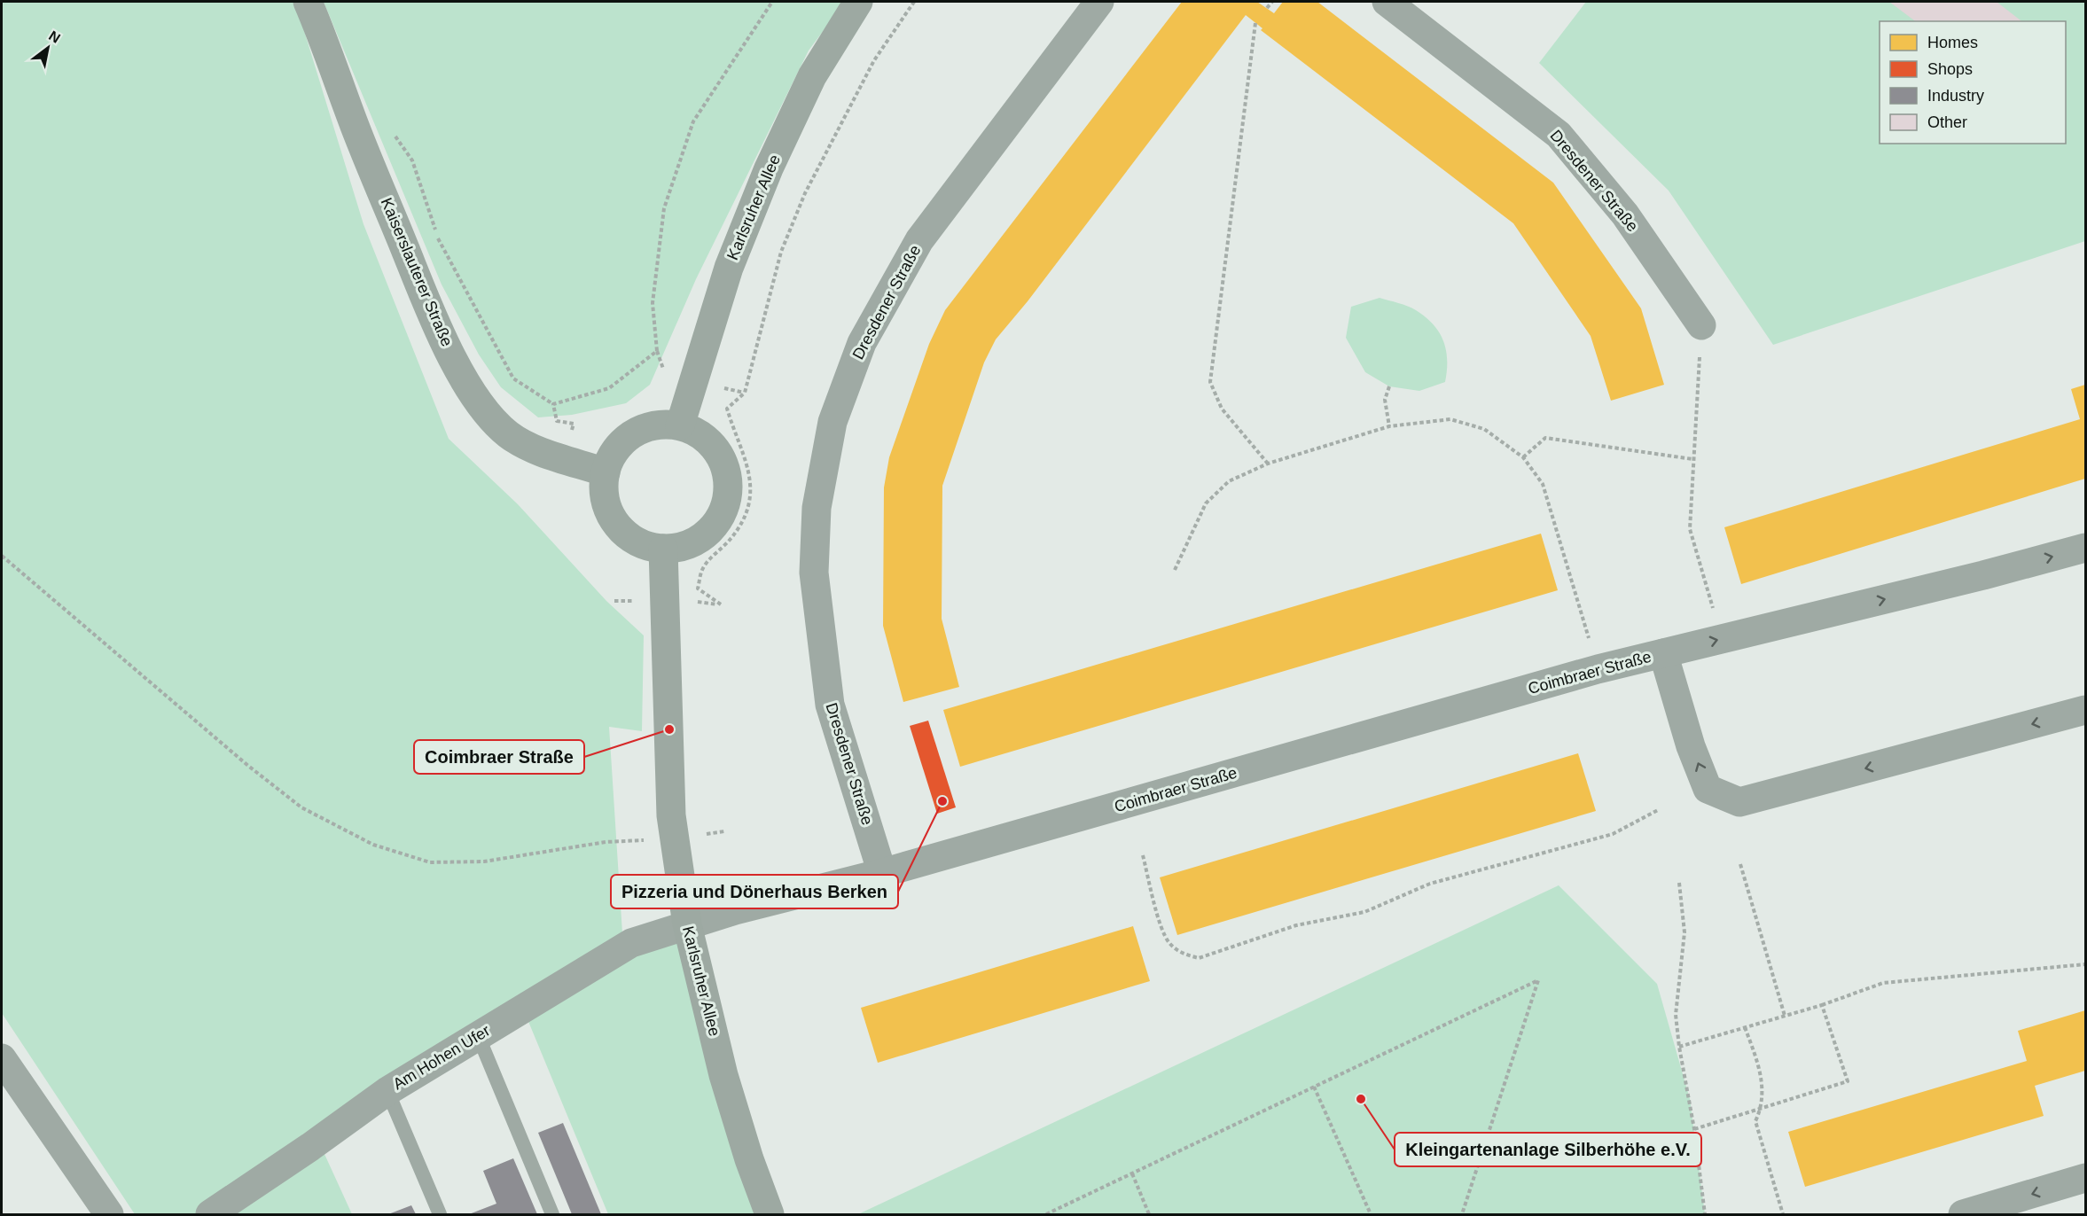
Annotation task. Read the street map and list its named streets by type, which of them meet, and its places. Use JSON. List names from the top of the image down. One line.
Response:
{"streets":{"street":["Dresdener Straße","Karlsruher Allee","Kaiserslauterer Straße","Coimbraer Straße","Am Hohen Ufer"]},"crossings":[["Dresdener Straße","Coimbraer Straße"],["Karlsruher Allee","Kaiserslauterer Straße"],["Karlsruher Allee","Coimbraer Straße"],["Karlsruher Allee","Am Hohen Ufer"],["Coimbraer Straße","Am Hohen Ufer"]],"places":["Coimbraer Straße","Pizzeria und Dönerhaus Berken","Kleingartenanlage Silberhöhe e.V."],"legend":["Homes","Shops","Industry","Other"],"north":"top right"}
